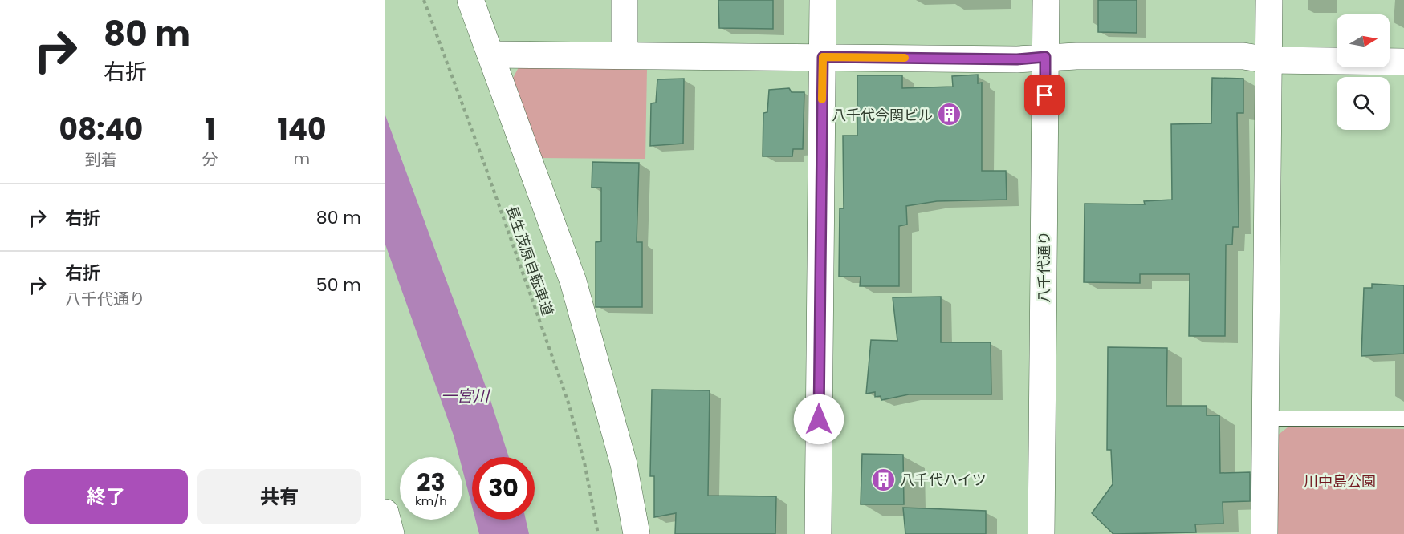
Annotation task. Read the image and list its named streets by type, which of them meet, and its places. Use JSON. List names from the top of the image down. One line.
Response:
{"streets":{"street":["八千代通り"],"path":["長生茂原自転車道"]},"water":["一宮川"],"parks":["川中島公園"],"places":{"building":["八千代今関ビル","八千代ハイツ"]},"north":"right","page":{"turn":["80 m","右折"],"eta":["08:40","到着","1","分","140","m"],"list":[{"name":"右折","value":"80 m"},{"name":"右折","note":"八千代通り","value":"50 m"}],"speed":"23 km/h","limit":"30","buttons":["終了","共有"]}}
